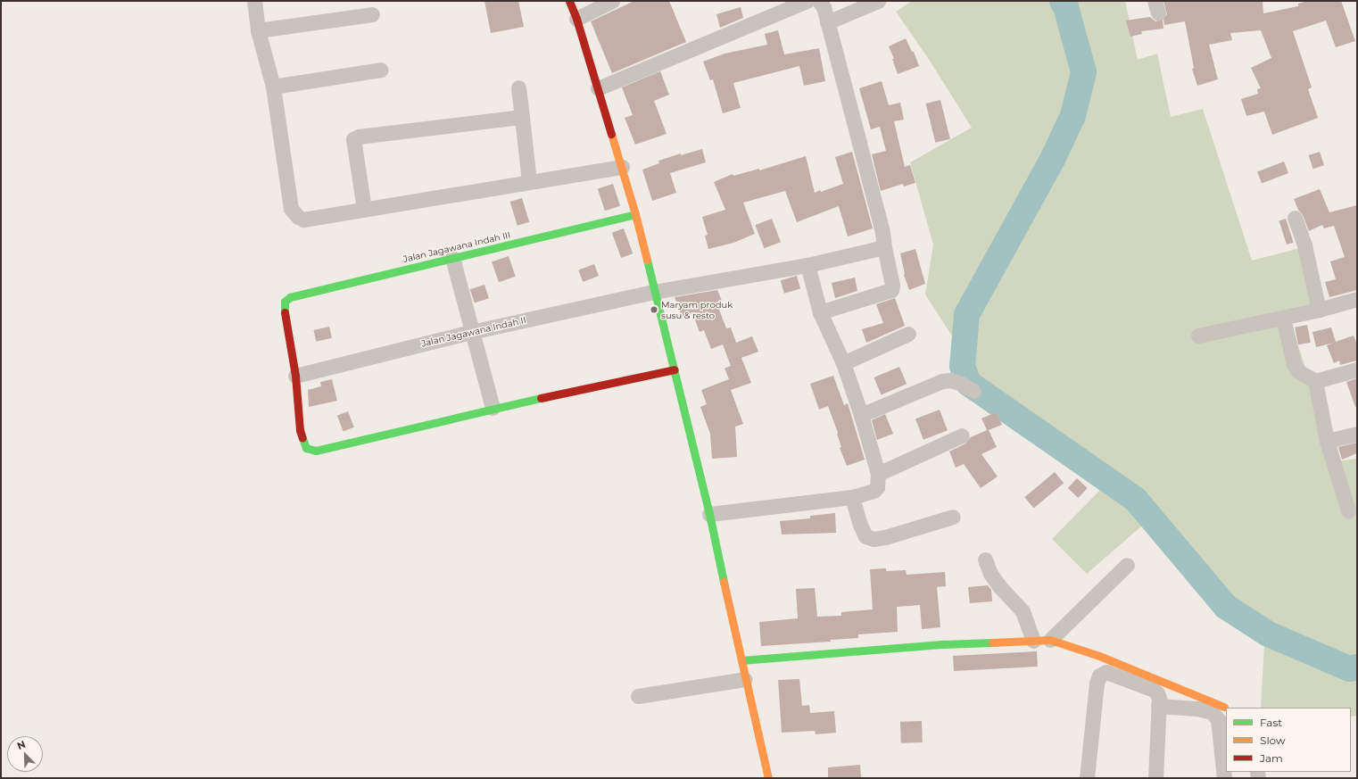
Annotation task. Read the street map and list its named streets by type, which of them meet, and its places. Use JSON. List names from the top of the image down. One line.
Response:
{"streets":{"street":["Jalan Jagawana Indah III","Jalan Jagawana Indah II"]},"crossings":[["Jalan Jagawana Indah III","Jalan Jagawana Indah II"]],"places":["Maryam produk susu & resto"],"legend":["Fast","Slow","Jam"],"north":"top left"}
